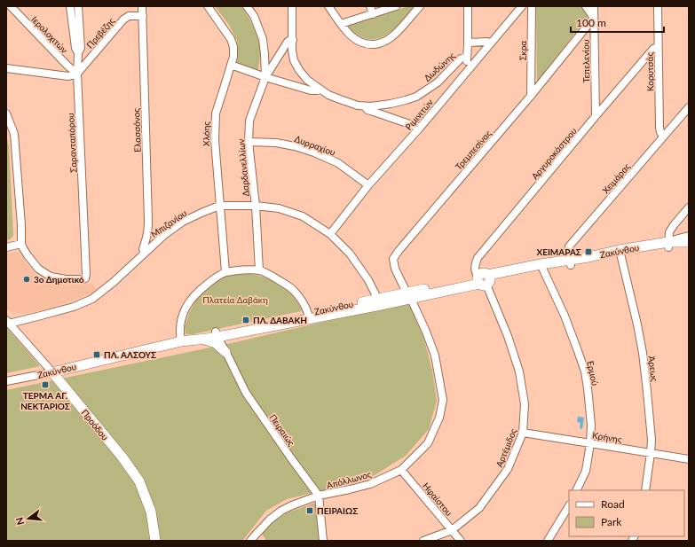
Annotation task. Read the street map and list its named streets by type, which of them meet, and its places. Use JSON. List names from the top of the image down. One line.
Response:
{"streets":{"street":["Πρεβέζης","Ιερολοχιτών","Σκρα","Τεπελενίου","Δωδώνης","Κορυτσάς","Ριμινιτών","Ελασσόνος","Χλόης","Σαρανταπόρου","Δυρραχίου","Τρεμπεσίνας","Αργυροκάστρου","Δαρδανελλίων","Χειμάρας","Μπιζανίου","Ζακύνθου","Άρεως","Ερμού","Προόδου","Πειραιώς","Κρήνης","Αρτέμιδος","Απόλλωνος","Ηφαίστου"]},"crossings":[["Πρεβέζης","Ιερολοχιτών"],["Πρεβέζης","Ελασσόνος"],["Πρεβέζης","Σαρανταπόρου"],["Ιερολοχιτών","Σαρανταπόρου"],["Σκρα","Τρεμπεσίνας"],["Τεπελενίου","Τρεμπεσίνας"],["Τεπελενίου","Αργυροκάστρου"],["Δωδώνης","Ριμινιτών"],["Δωδώνης","Χλόης"],["Δωδώνης","Δαρδανελλίων"],["Κορυτσάς","Αργυροκάστρου"],["Κορυτσάς","Χειμάρας"],["Ριμινιτών","Δυρραχίου"],["Ριμινιτών","Μπιζανίου"],["Ελασσόνος","Μπιζανίου"],["Χλόης","Μπιζανίου"],["Δυρραχίου","Δαρδανελλίων"],["Τρεμπεσίνας","Ζακύνθου"],["Τρεμπεσίνας","Απόλλωνος"],["Αργυροκάστρου","Ζακύνθου"],["Αργυροκάστρου","Αρτέμιδος"],["Δαρδανελλίων","Μπιζανίου"],["Χειμάρας","Ζακύνθου"],["Μπιζανίου","Ζακύνθου"],["Μπιζανίου","Προόδου"],["Ζακύνθου","Άρεως"],["Ζακύνθου","Ερμού"],["Ζακύνθου","Προόδου"],["Ζακύνθου","Πειραιώς"],["Ζακύνθου","Αρτέμιδος"],["Ζακύνθου","Απόλλωνος"],["Άρεως","Κρήνης"],["Ερμού","Κρήνης"],["Πειραιώς","Απόλλωνος"],["Κρήνης","Αρτέμιδος"],["Αρτέμιδος","Ηφαίστου"],["Απόλλωνος","Ηφαίστου"]],"parks":["Πλατεία Δαβάκη"],"places":{"transit":["ΧΕΙΜΑΡΑΣ","ΠΛ. ΔΑΒΑΚΗ","ΠΛ. ΑΛΣΟΥΣ","ΤΕΡΜΑ ΑΓ. ΝΕΚΤΑΡΙΟΣ","ΠΕΙΡΑΙΩΣ"],"other":["3ο Δημοτικό"]},"legend":["Road","Park"],"scale_bar":"100 m","north":"left"}
